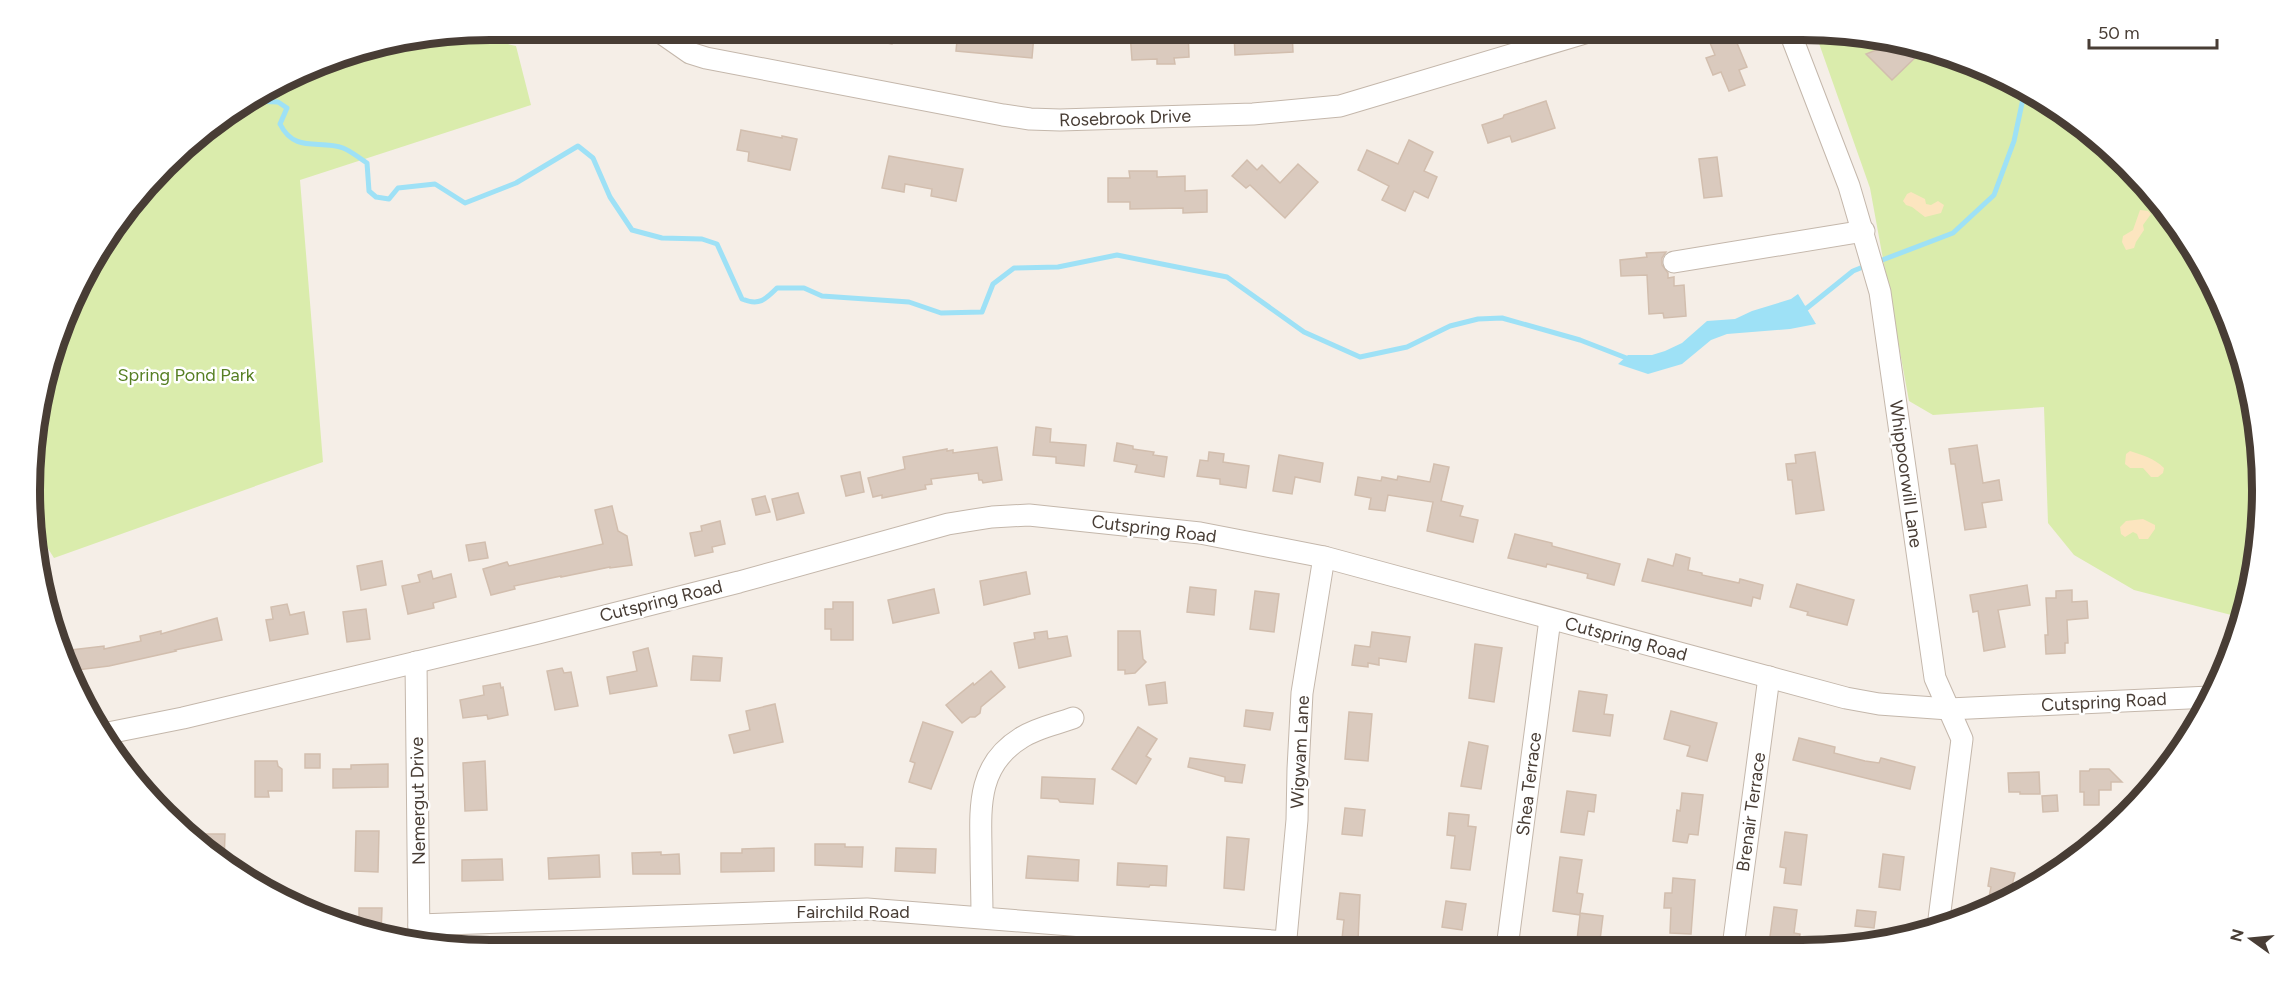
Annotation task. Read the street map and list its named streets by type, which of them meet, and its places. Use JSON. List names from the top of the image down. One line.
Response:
{"streets":{"street":["Rosebrook Drive","Whippoorwill Lane","Cutspring Road","Wigwam Lane","Shea Terrace","Nemergut Drive","Brenair Terrace","Fairchild Road"]},"crossings":[["Whippoorwill Lane","Cutspring Road"],["Cutspring Road","Wigwam Lane"],["Cutspring Road","Shea Terrace"],["Cutspring Road","Nemergut Drive"],["Cutspring Road","Brenair Terrace"],["Nemergut Drive","Fairchild Road"]],"parks":["Spring Pond Park"],"scale_bar":"50 m","north":"left"}
